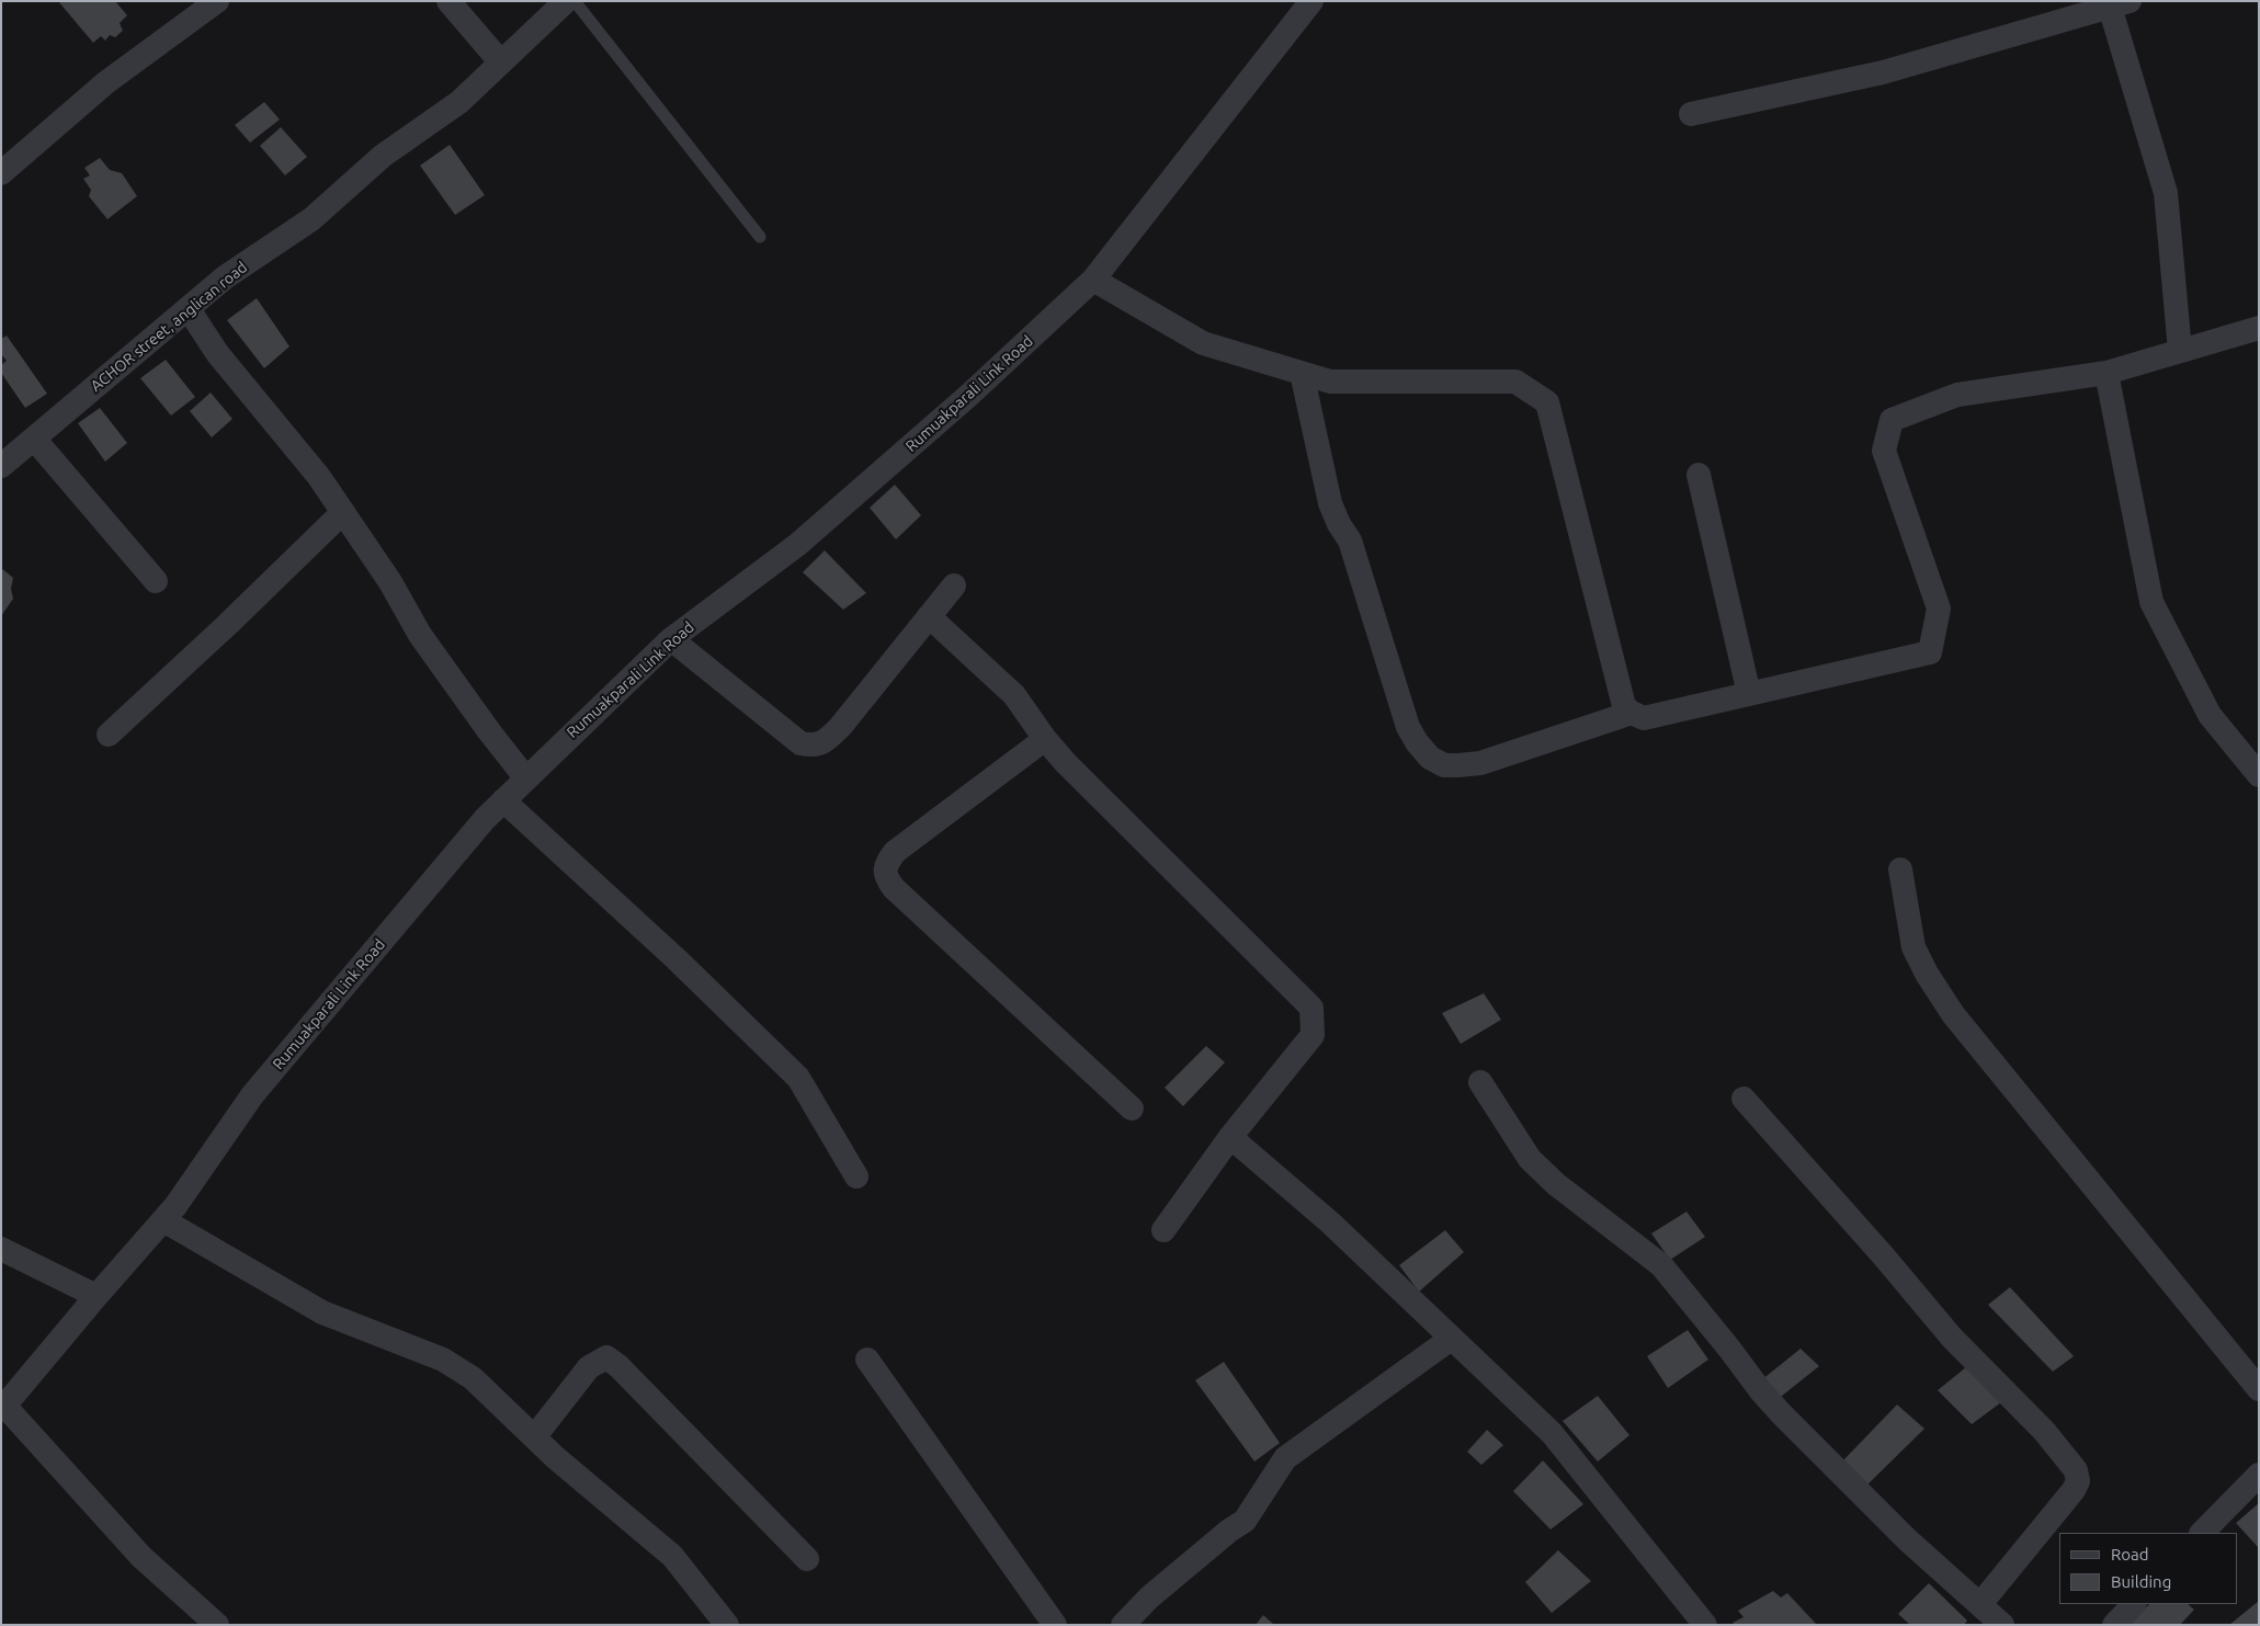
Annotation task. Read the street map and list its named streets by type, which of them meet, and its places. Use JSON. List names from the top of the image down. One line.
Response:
{"streets":{"street":["ACHOR street, anglican road","Rumuakparali Link Road"]},"legend":["Road","Building"]}
